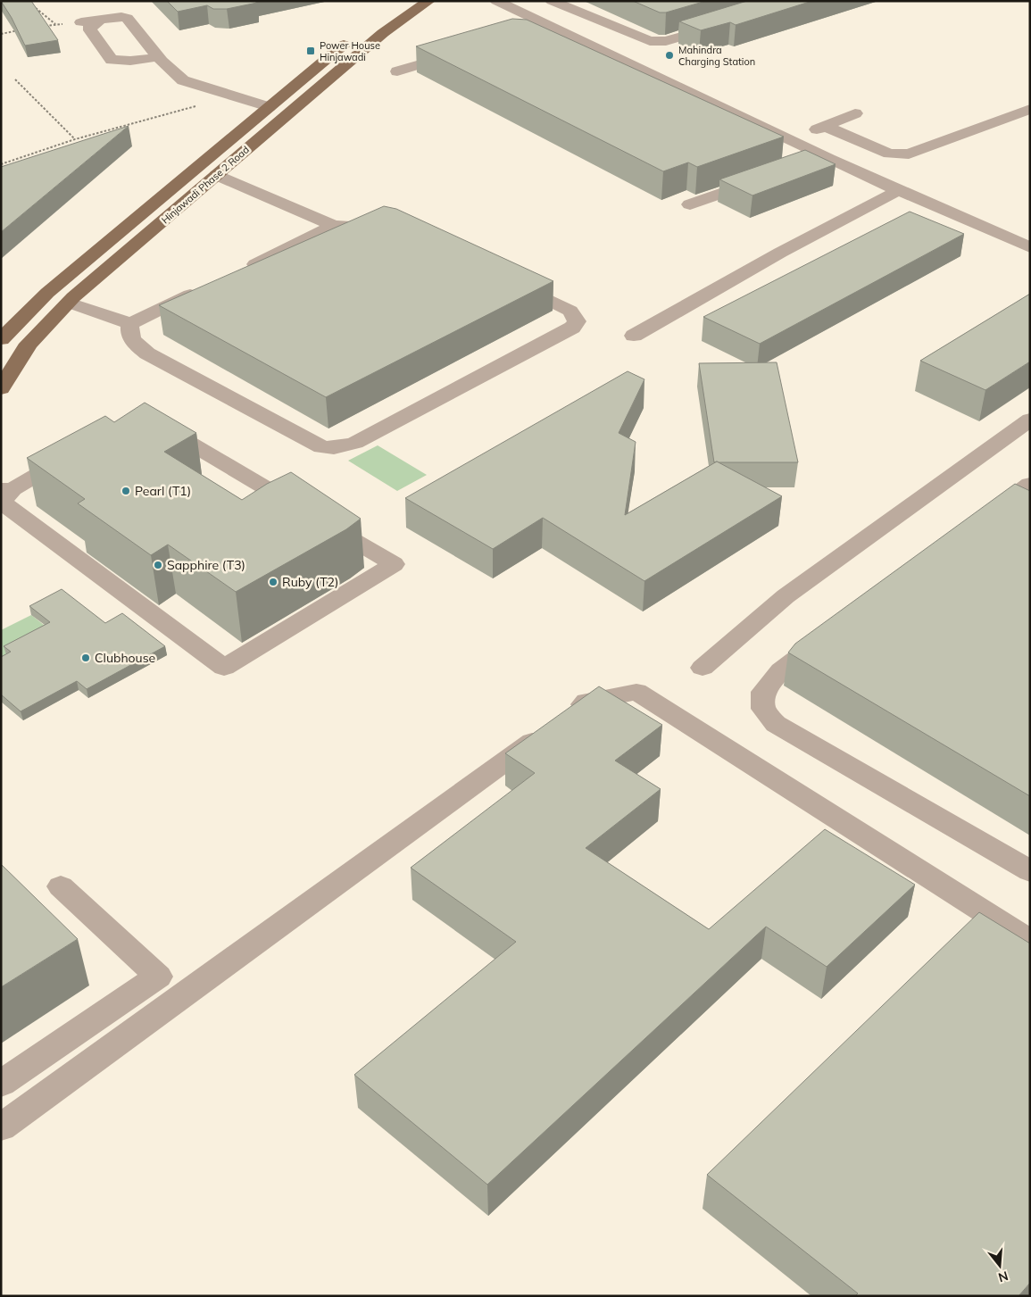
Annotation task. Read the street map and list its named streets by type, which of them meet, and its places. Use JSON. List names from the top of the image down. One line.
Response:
{"streets":{"main road":["Hinjawadi Phase 2 Road"]},"places":{"transit":["Power House Hinjawadi"],"other":["Mahindra Charging Station","Pearl (T1)","Sapphire (T3)","Ruby (T2)","Clubhouse"]},"north":"bottom"}
